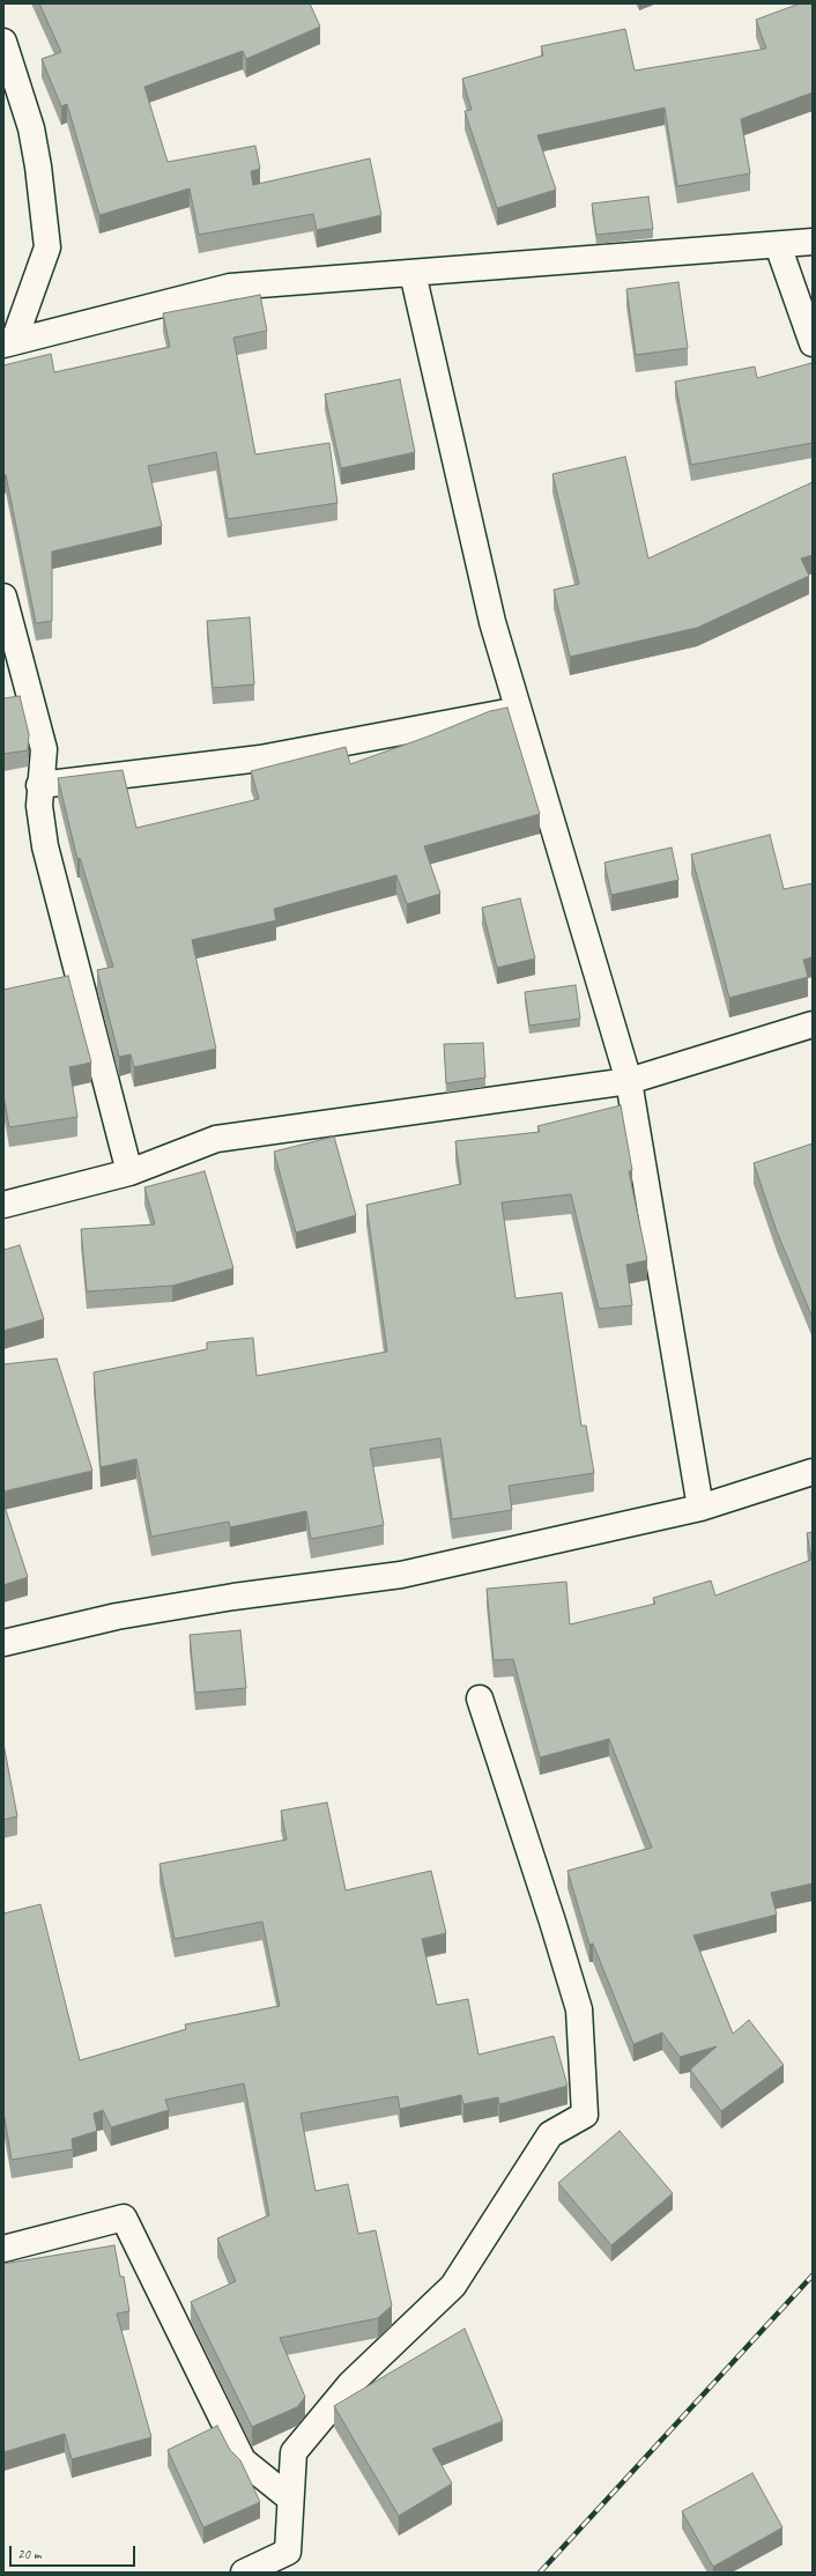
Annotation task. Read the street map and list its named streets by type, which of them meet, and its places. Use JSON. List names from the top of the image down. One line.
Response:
{"scale_bar":"20 m"}
